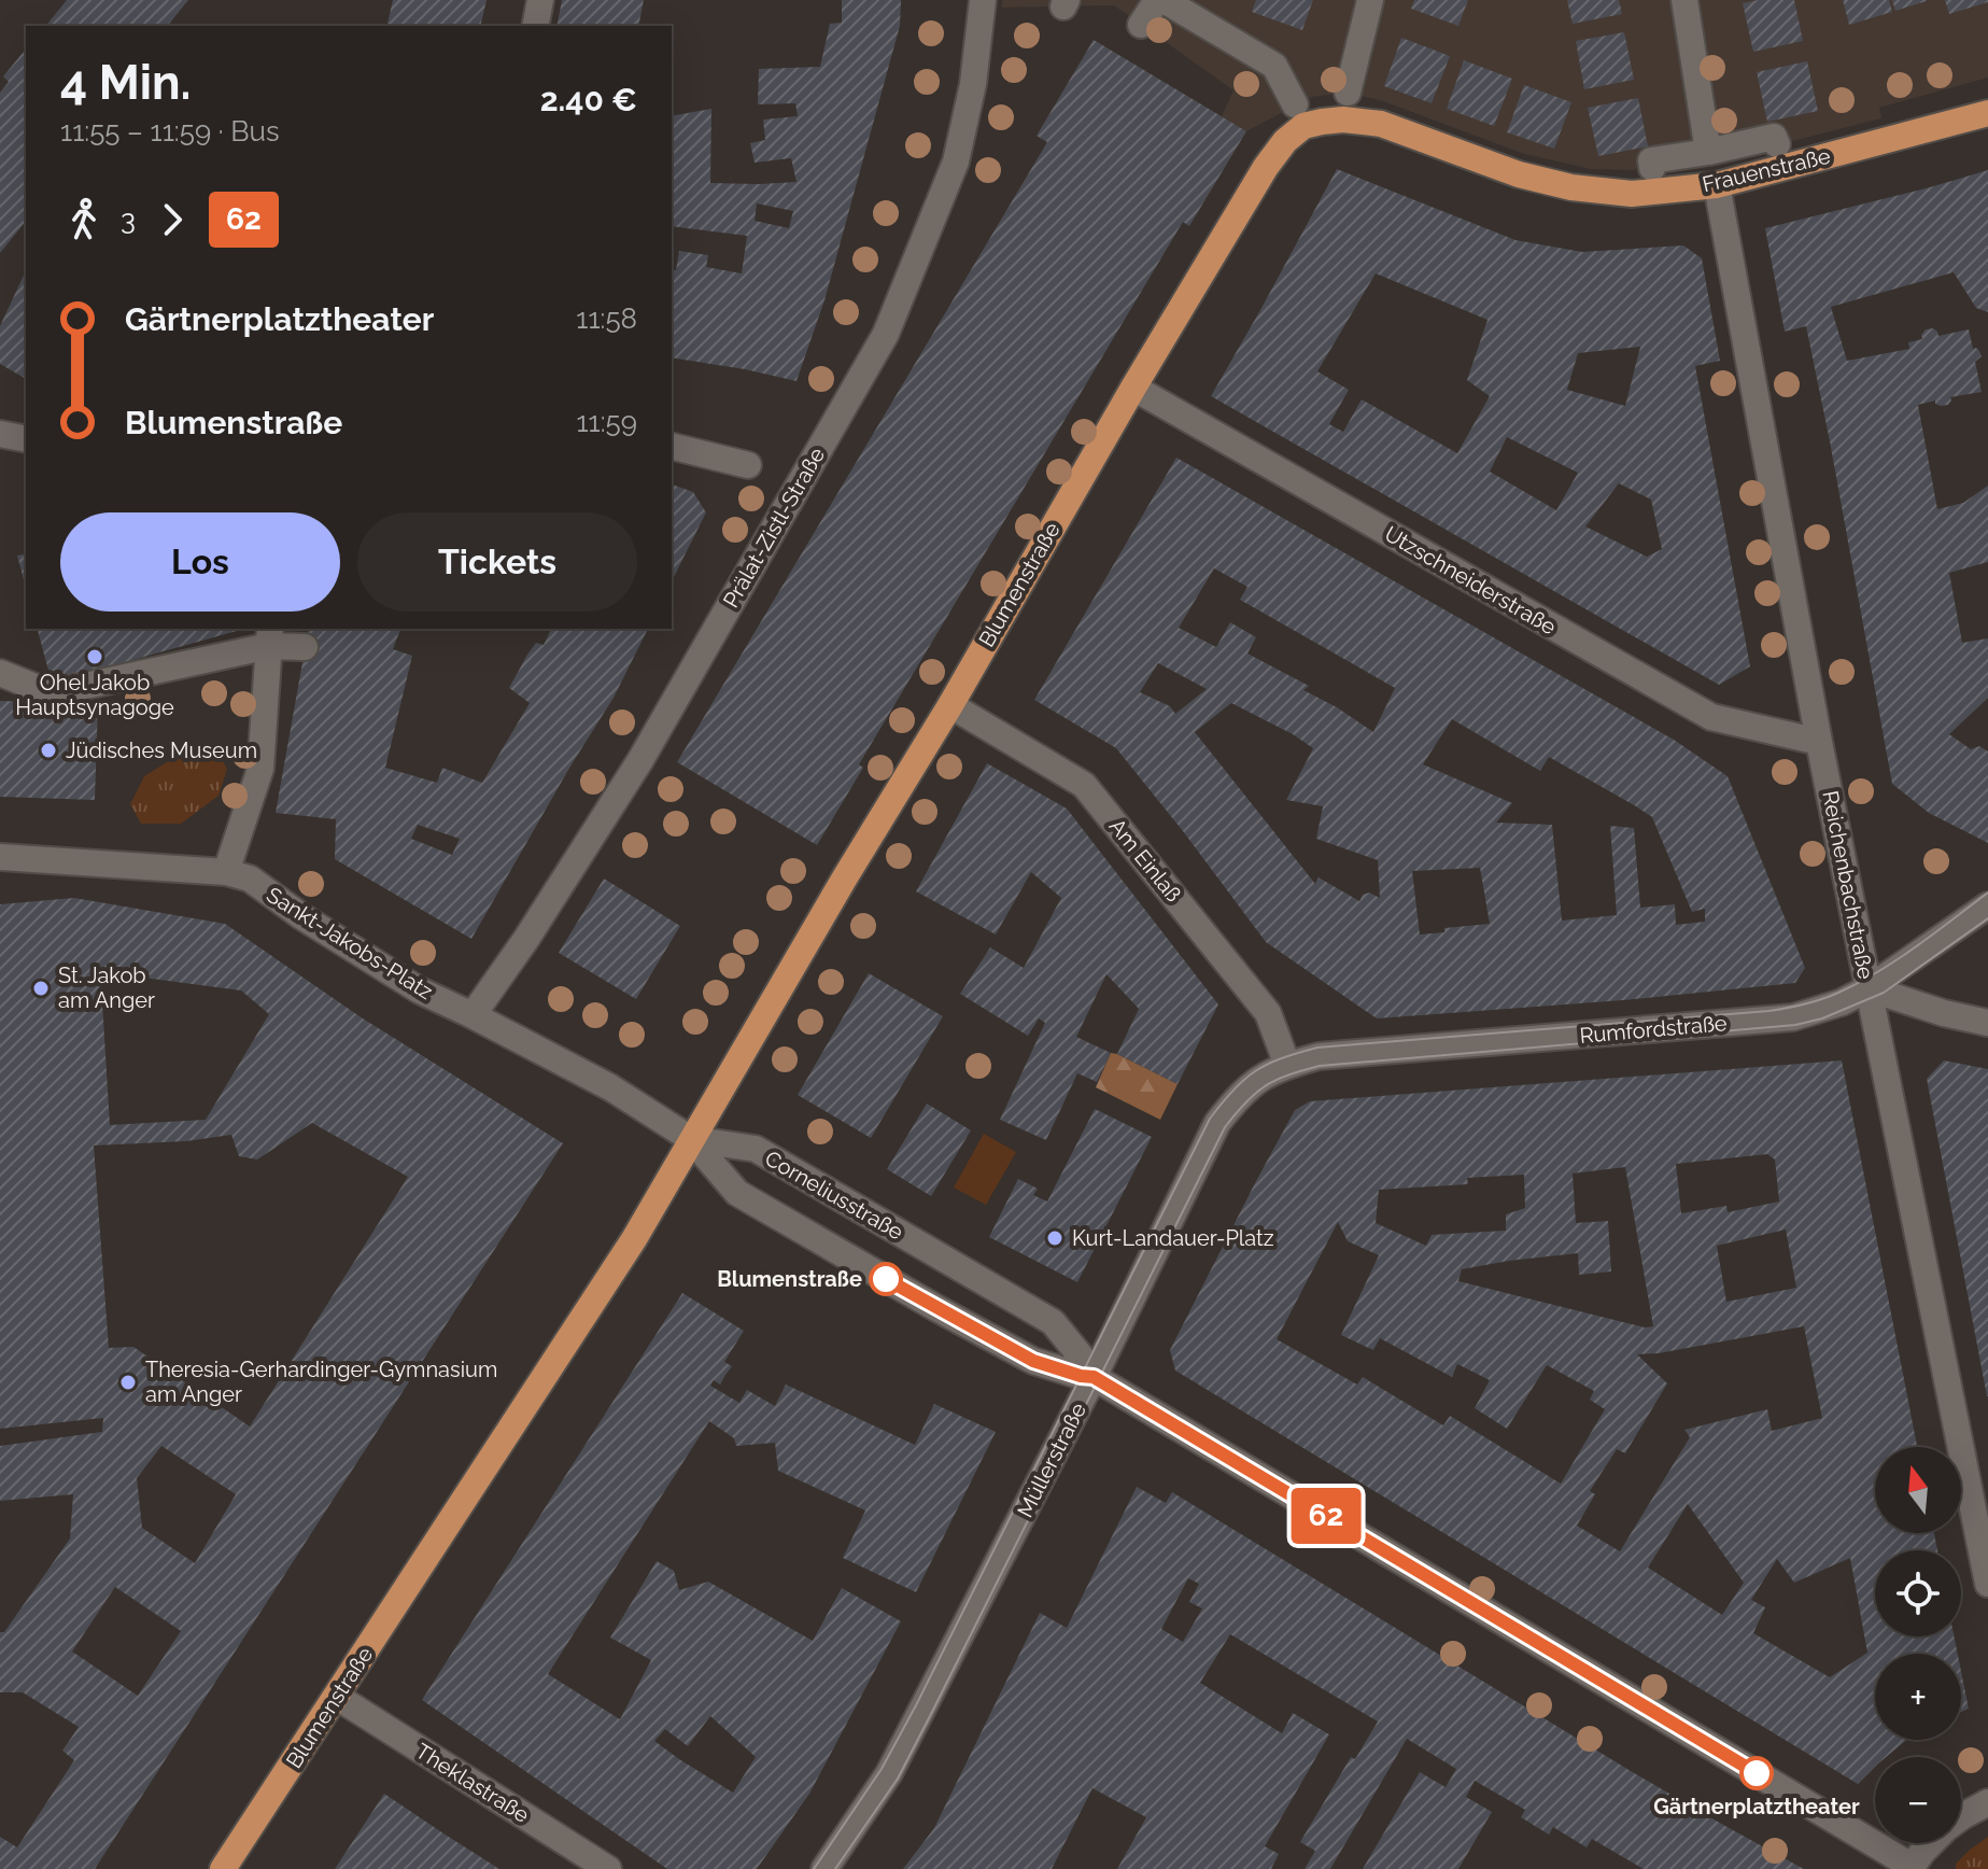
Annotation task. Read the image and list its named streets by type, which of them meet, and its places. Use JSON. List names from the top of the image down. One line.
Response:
{"streets":{"main road":["Frauenstraße","Blumenstraße"],"street":["Prälat-Zistl-Straße","Utzschneiderstraße","Am Einlaß","Reichenbachstraße","Sankt-Jakobs-Platz","Rumfordstraße","Corneliusstraße","Müllerstraße","Theklastraße"]},"crossings":[["Frauenstraße","Blumenstraße"],["Frauenstraße","Reichenbachstraße"],["Prälat-Zistl-Straße","Sankt-Jakobs-Platz"],["Utzschneiderstraße","Blumenstraße"],["Utzschneiderstraße","Reichenbachstraße"],["Blumenstraße","Am Einlaß"],["Blumenstraße","Sankt-Jakobs-Platz"],["Blumenstraße","Corneliusstraße"],["Blumenstraße","Theklastraße"],["Am Einlaß","Rumfordstraße"],["Am Einlaß","Müllerstraße"],["Reichenbachstraße","Rumfordstraße"],["Sankt-Jakobs-Platz","Corneliusstraße"],["Rumfordstraße","Müllerstraße"],["Corneliusstraße","Müllerstraße"]],"places":["Ohel Jakob Hauptsynagoge","Jüdisches Museum","St. Jakob am Anger","Kurt-Landauer-Platz","Blumenstraße","Theresia-Gerhardinger-Gymnasium am Anger","Gärtnerplatztheater"],"lines":["bus line 62"],"north":"top","page":{"on_map":"62","heading":["4 Min.","11:55 – 11:59 · Bus","2.40 €"],"legs":["3","62"],"list":[{"name":"Gärtnerplatztheater","value":"11:58"},{"name":"Blumenstraße","value":"11:59"}],"buttons":["Los","Tickets"],"map_buttons":["+","−"]}}
